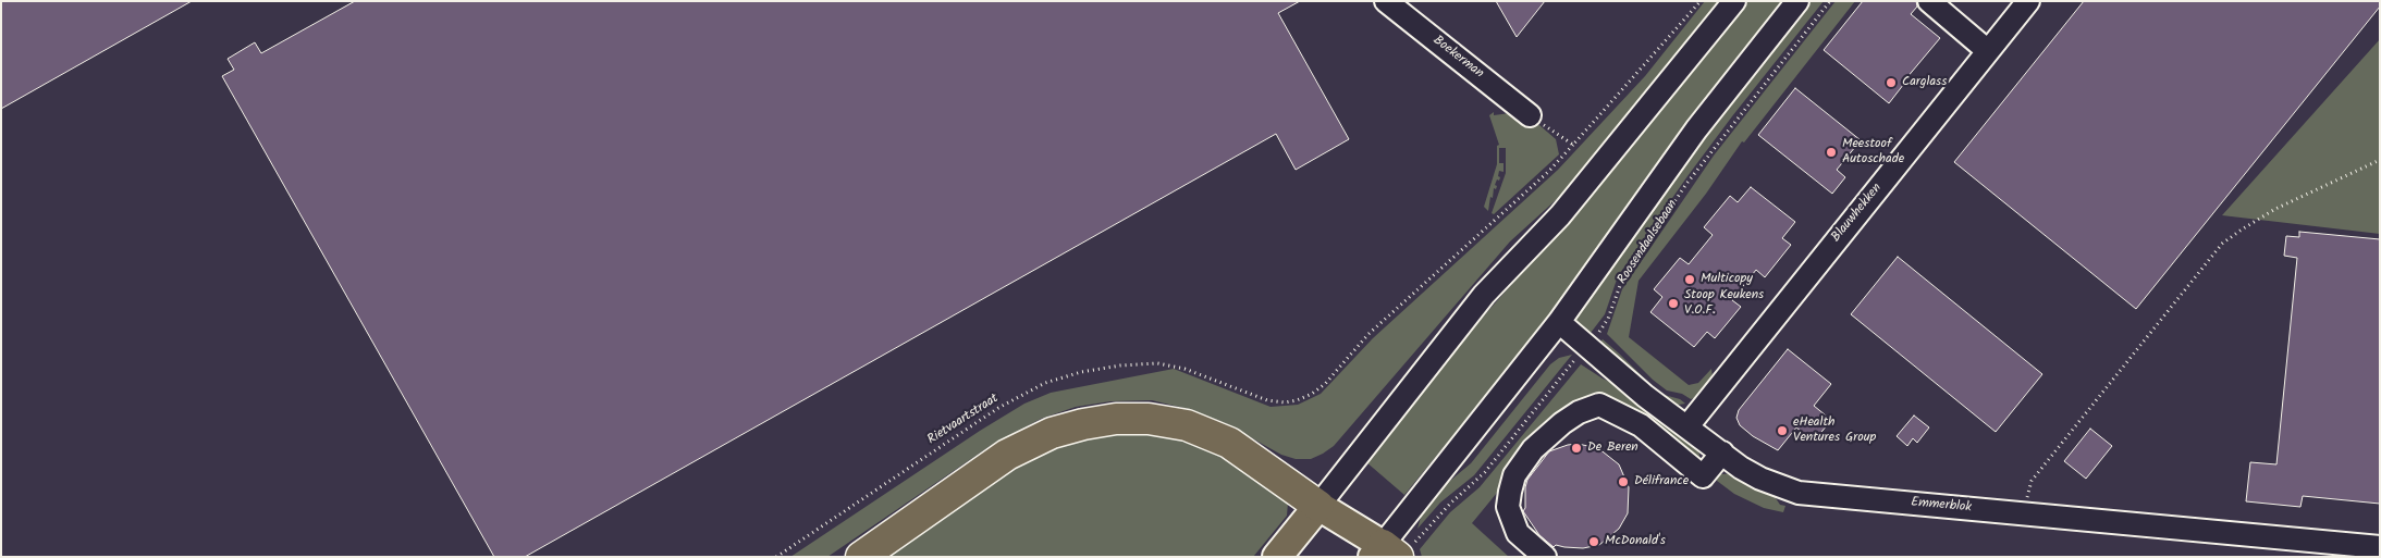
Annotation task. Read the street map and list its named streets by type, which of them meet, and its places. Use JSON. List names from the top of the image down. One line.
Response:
{"streets":{"street":["Boekerman","Blauwhekken","Roosendaalsebaan","Emmerblok"],"path":["Rietvaartstraat"]},"crossings":[["Blauwhekken","Emmerblok"],["Roosendaalsebaan","Emmerblok"]],"places":["Carglass","Meestoof Autoschade","Multicopy","Stoop Keukens V.O.F.","eHealth Ventures Group","De Beren","Délifrance","McDonald's"]}
